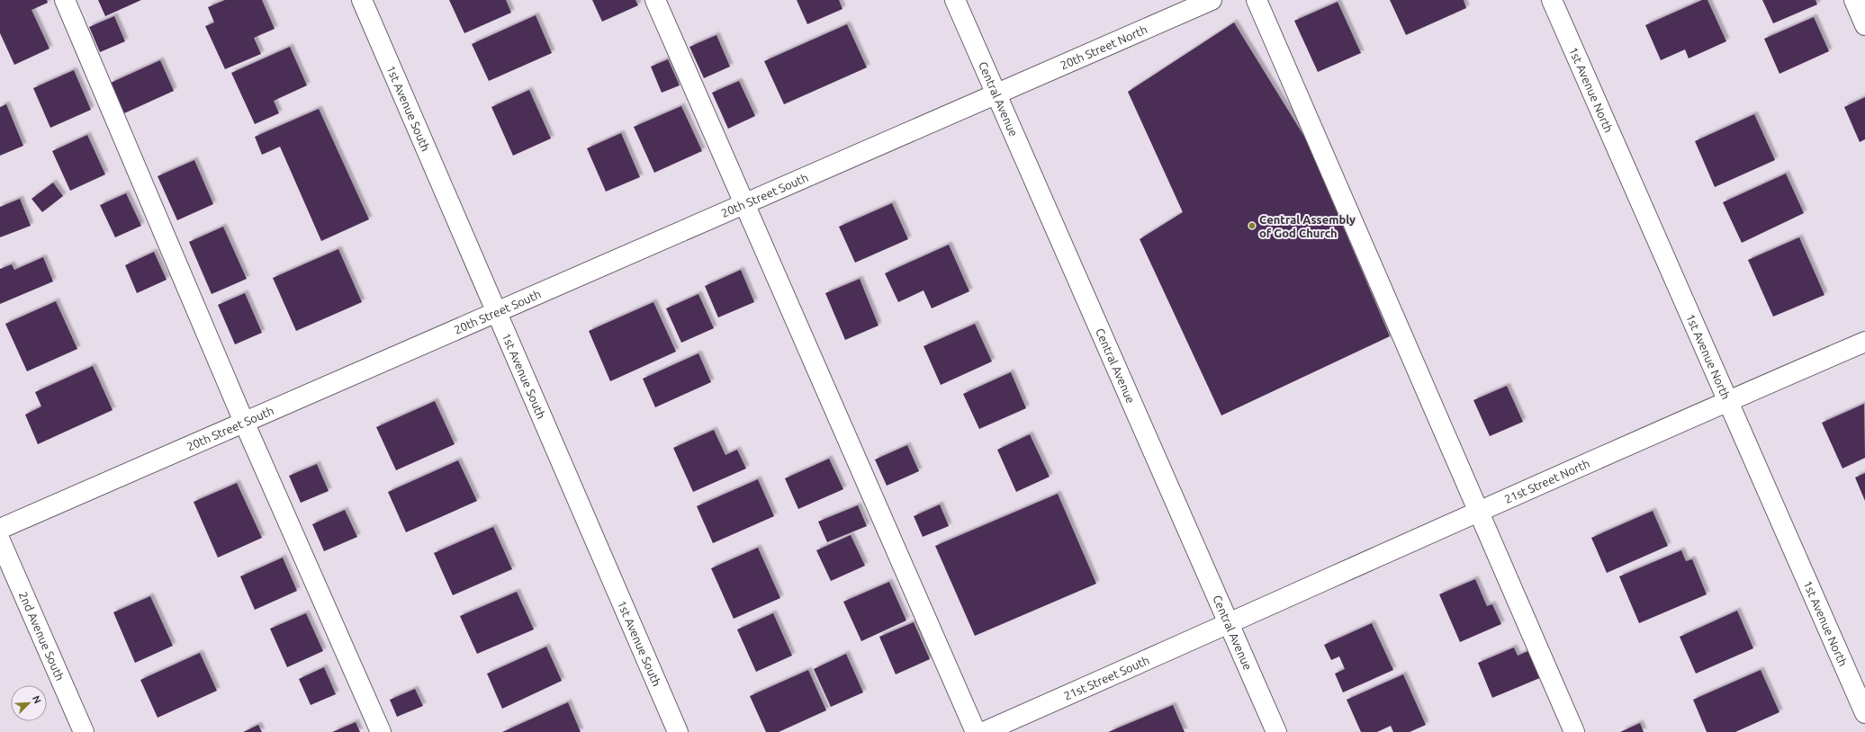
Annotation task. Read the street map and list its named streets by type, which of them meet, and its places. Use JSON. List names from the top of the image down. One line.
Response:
{"streets":{"street":["20th Street North","1st Avenue North","Central Avenue","1st Avenue South","20th Street South","21st Street North","2nd Avenue South","21st Street South"]},"crossings":[["20th Street North","Central Avenue"],["20th Street North","20th Street South"],["1st Avenue North","21st Street North"],["Central Avenue","20th Street South"],["Central Avenue","21st Street North"],["Central Avenue","21st Street South"],["1st Avenue South","20th Street South"],["21st Street North","21st Street South"]],"places":["Central Assembly of God Church"],"north":"top right"}
